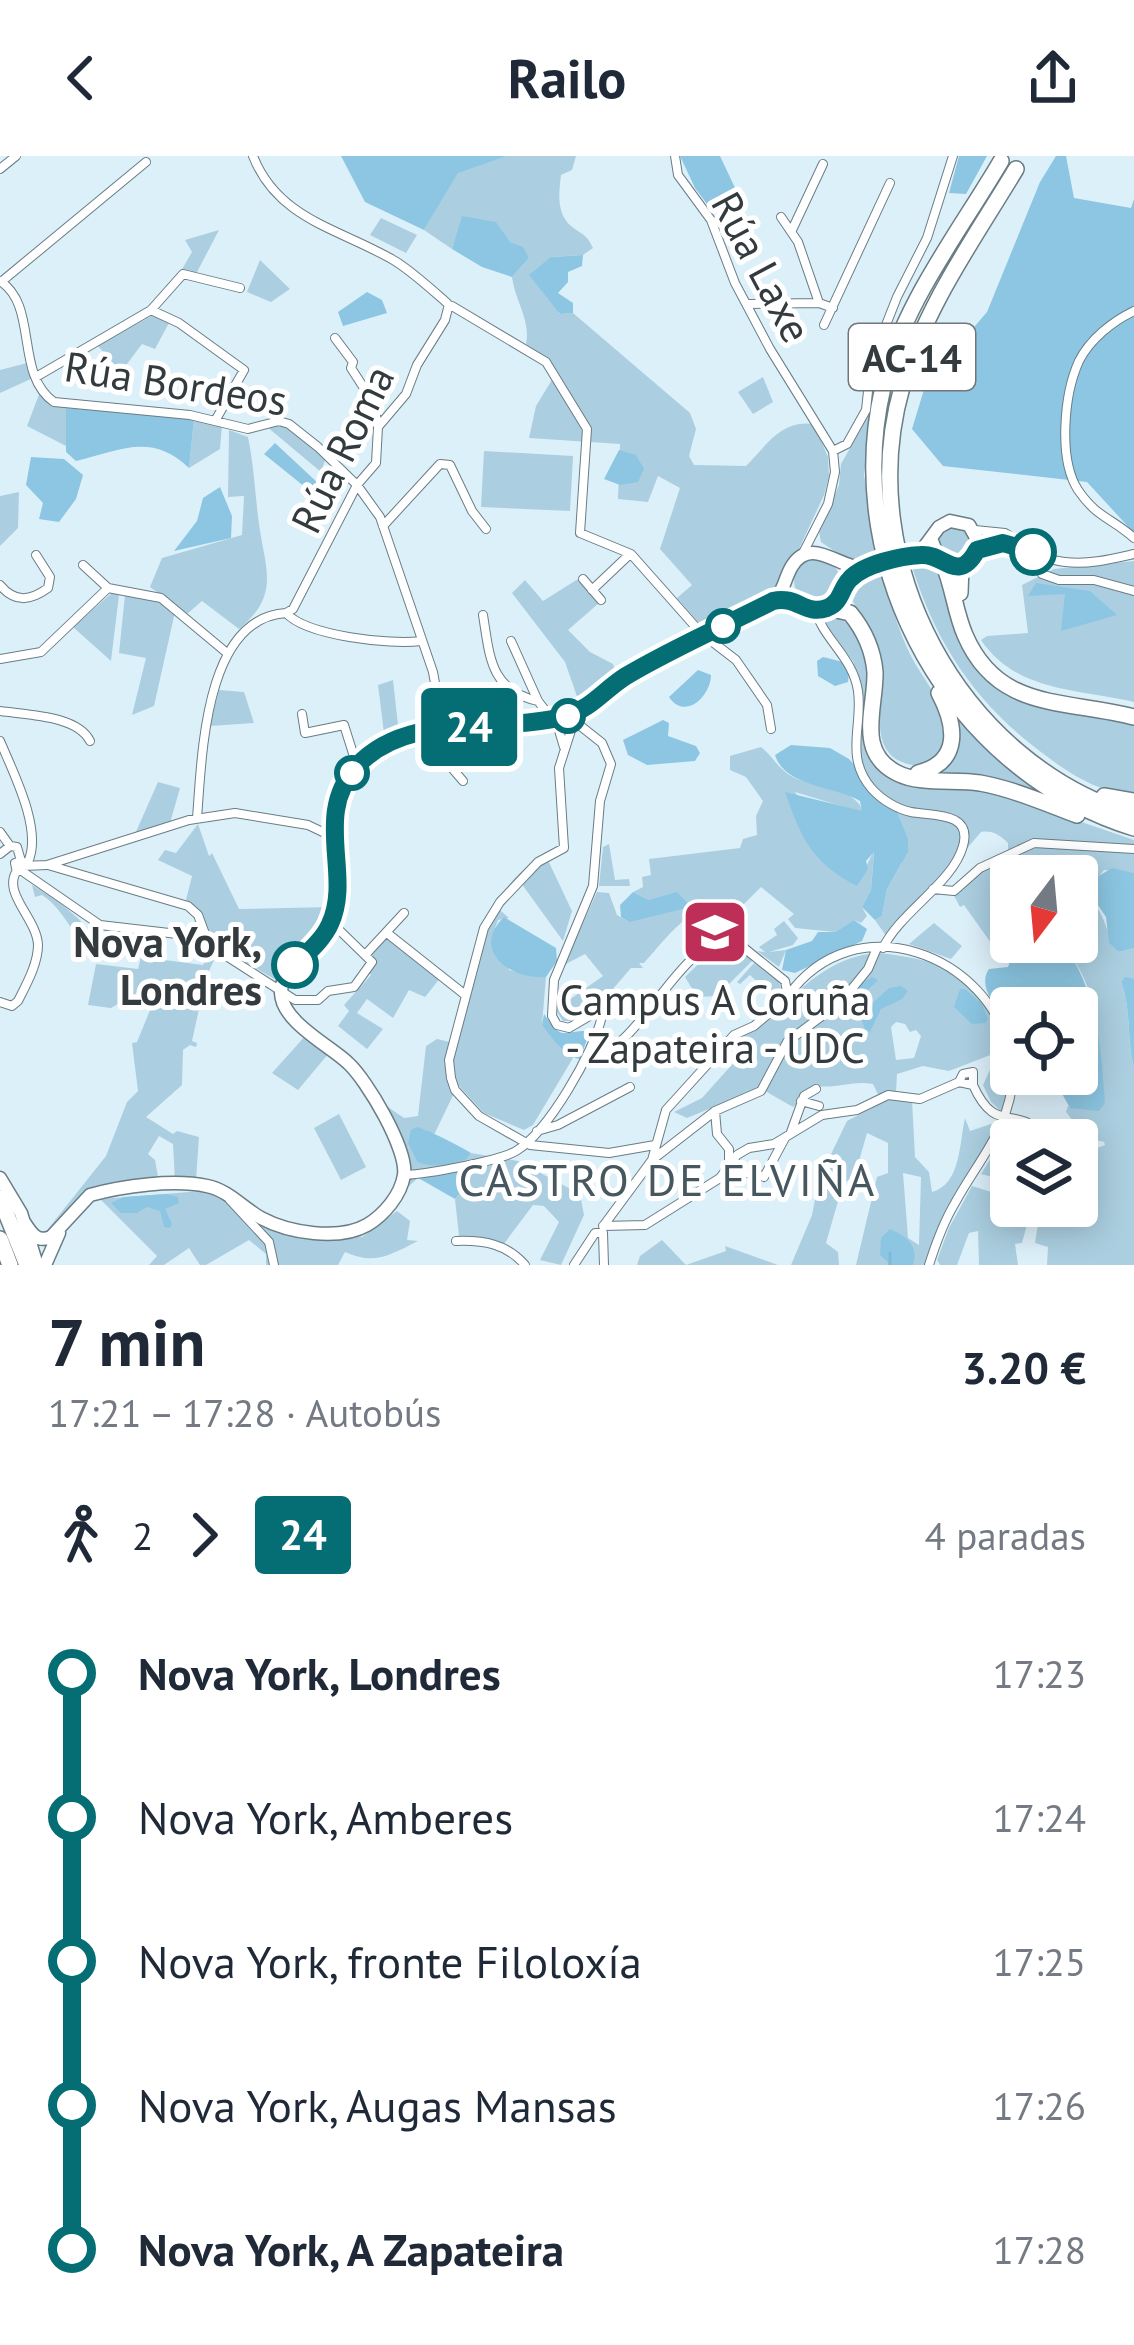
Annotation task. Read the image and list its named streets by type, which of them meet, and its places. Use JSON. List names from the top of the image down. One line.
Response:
{"streets":{"highway":["AC-14"],"street":["Rúa Laxe","Rúa Bordeos","Rúa Roma"]},"crossings":[["Rúa Bordeos","Rúa Roma"]],"districts":["CASTRO DE ELVIÑA"],"places":{"school or university":["Campus A Coruña - Zapateira - UDC"],"other":["Nova York, Londres"]},"lines":["bus line 24"],"north":"bottom","page":{"header":"Railo","on_map":"24","heading":["7 min","17:21 – 17:28 · Autobús","3.20 €"],"legs":["2","24","4 paradas"],"list":[{"name":"Nova York, Londres","value":"17:23"},{"name":"Nova York, Amberes","value":"17:24"},{"name":"Nova York, fronte Filoloxía","value":"17:25"},{"name":"Nova York, Augas Mansas","value":"17:26"},{"name":"Nova York, A Zapateira","value":"17:28"}]}}
